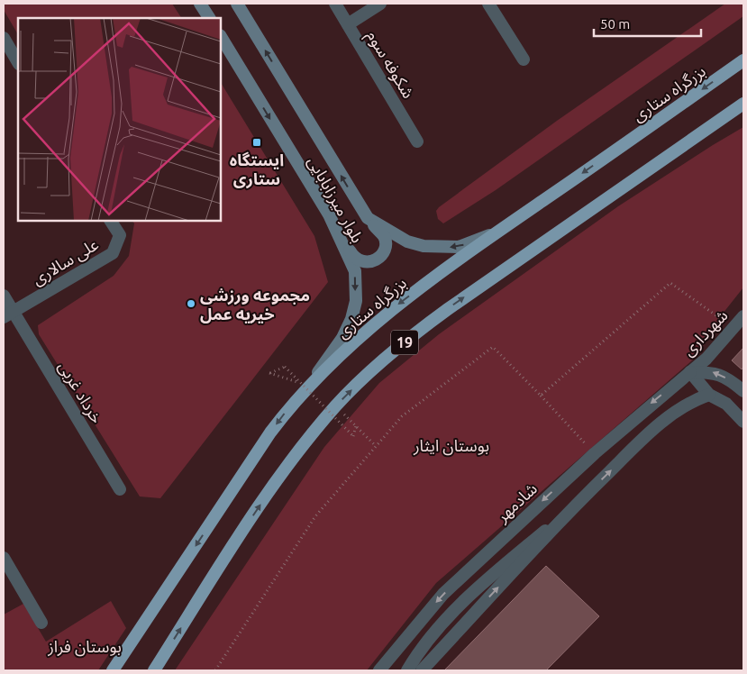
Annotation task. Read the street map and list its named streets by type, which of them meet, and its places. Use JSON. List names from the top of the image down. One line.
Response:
{"streets":{"highway":["بزرگراه ستاری","19"],"main road":["بلوار میرزابابایی"],"street":["شکوفه سوم","علی سالاری","شهرداری","خرداد غربی","شادمهر"]},"crossings":[["بزرگراه ستاری","بلوار میرزابابایی"],["علی سالاری","خرداد غربی"],["شهرداری","شادمهر"]],"parks":["بوستان ایثار","بوستان فراز"],"places":{"transit":["ایستگاه ستاری"],"other":["مجموعه ورزشی خیریه عمل"]},"scale_bar":"50 m"}
